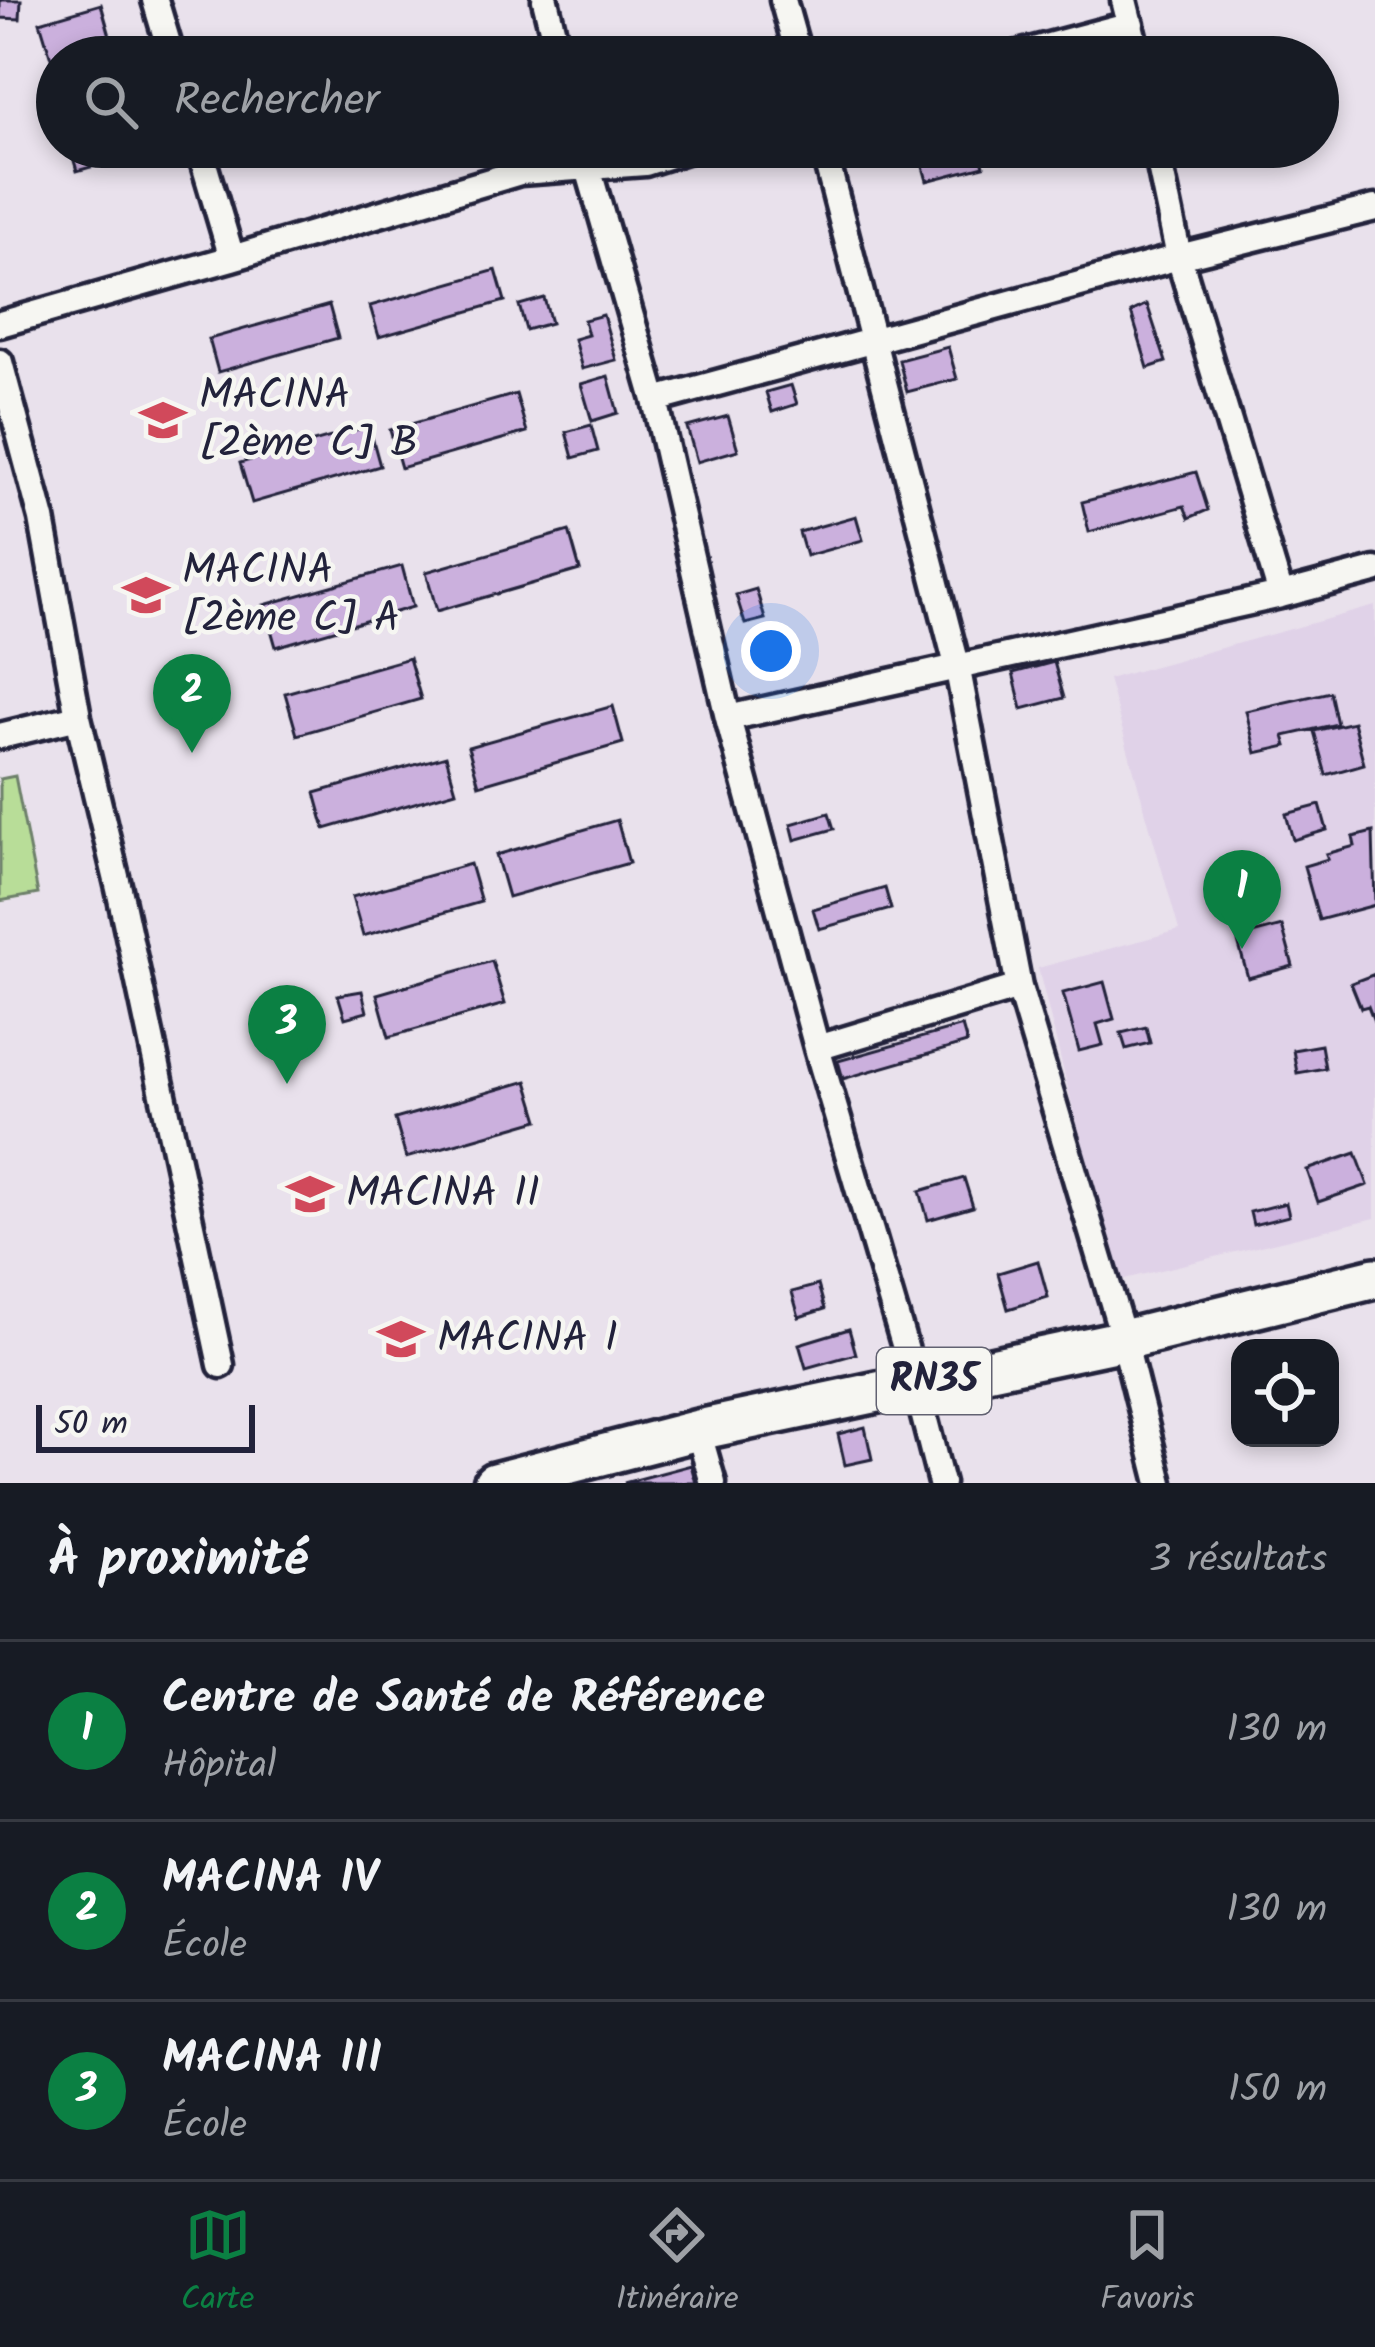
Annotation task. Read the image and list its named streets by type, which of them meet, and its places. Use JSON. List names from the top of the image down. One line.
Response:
{"streets":{"main road":["RN35"]},"places":{"school or university":["MACINA [2ème C] B","MACINA [2ème C] A","MACINA II","MACINA I"]},"scale_bar":"50 m","page":{"search":"Rechercher","pins":["2","1","3"],"scale":"50 m","heading":["À proximité","3 résultats"],"list":[{"mark":"1","name":"Centre de Santé de Référence","note":"Hôpital","value":"130 m"},{"mark":"2","name":"MACINA IV","note":"École","value":"130 m"},{"mark":"3","name":"MACINA III","note":"École","value":"150 m"}],"nav":["Carte","Itinéraire","Favoris"]}}
